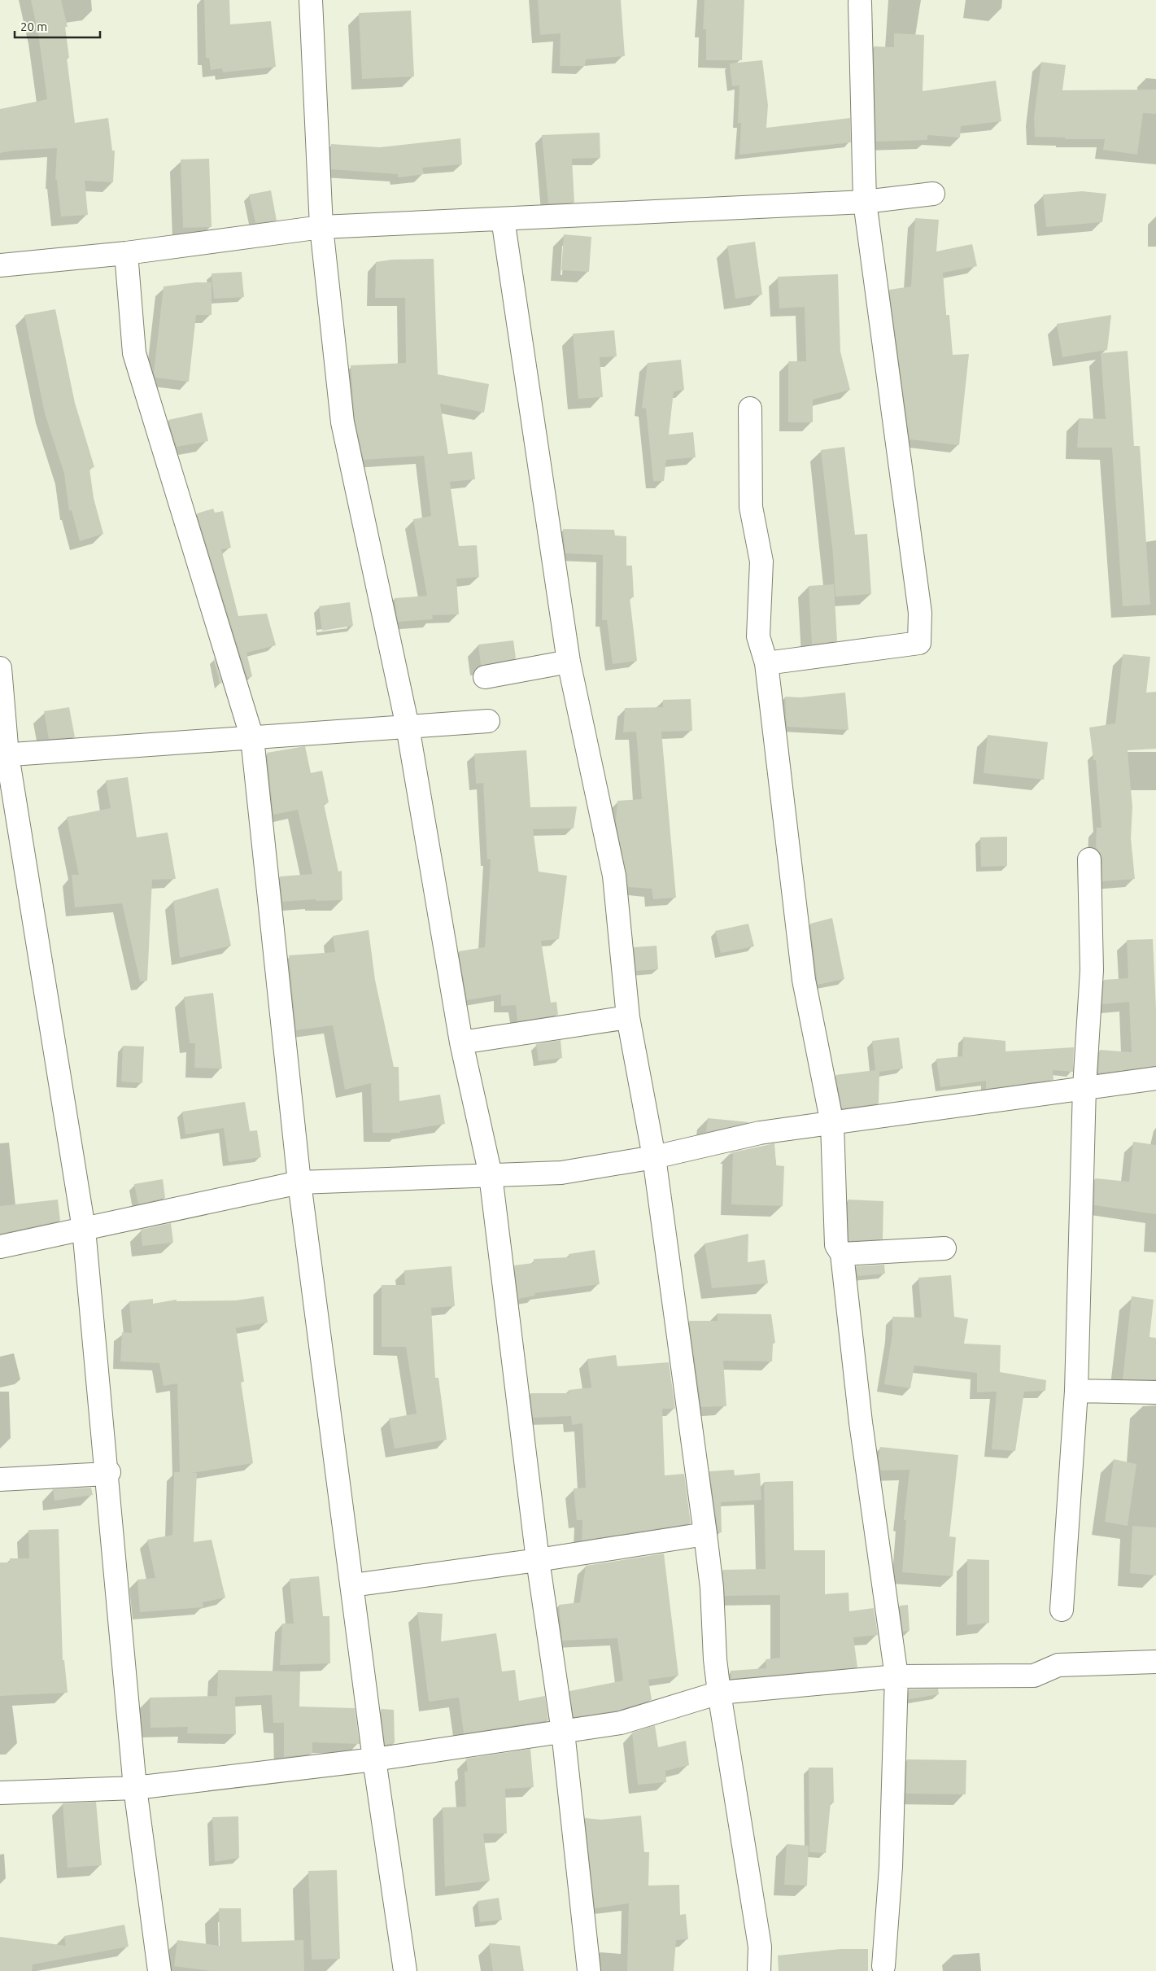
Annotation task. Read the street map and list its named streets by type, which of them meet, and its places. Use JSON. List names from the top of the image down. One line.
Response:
{"scale_bar":"20 m"}
